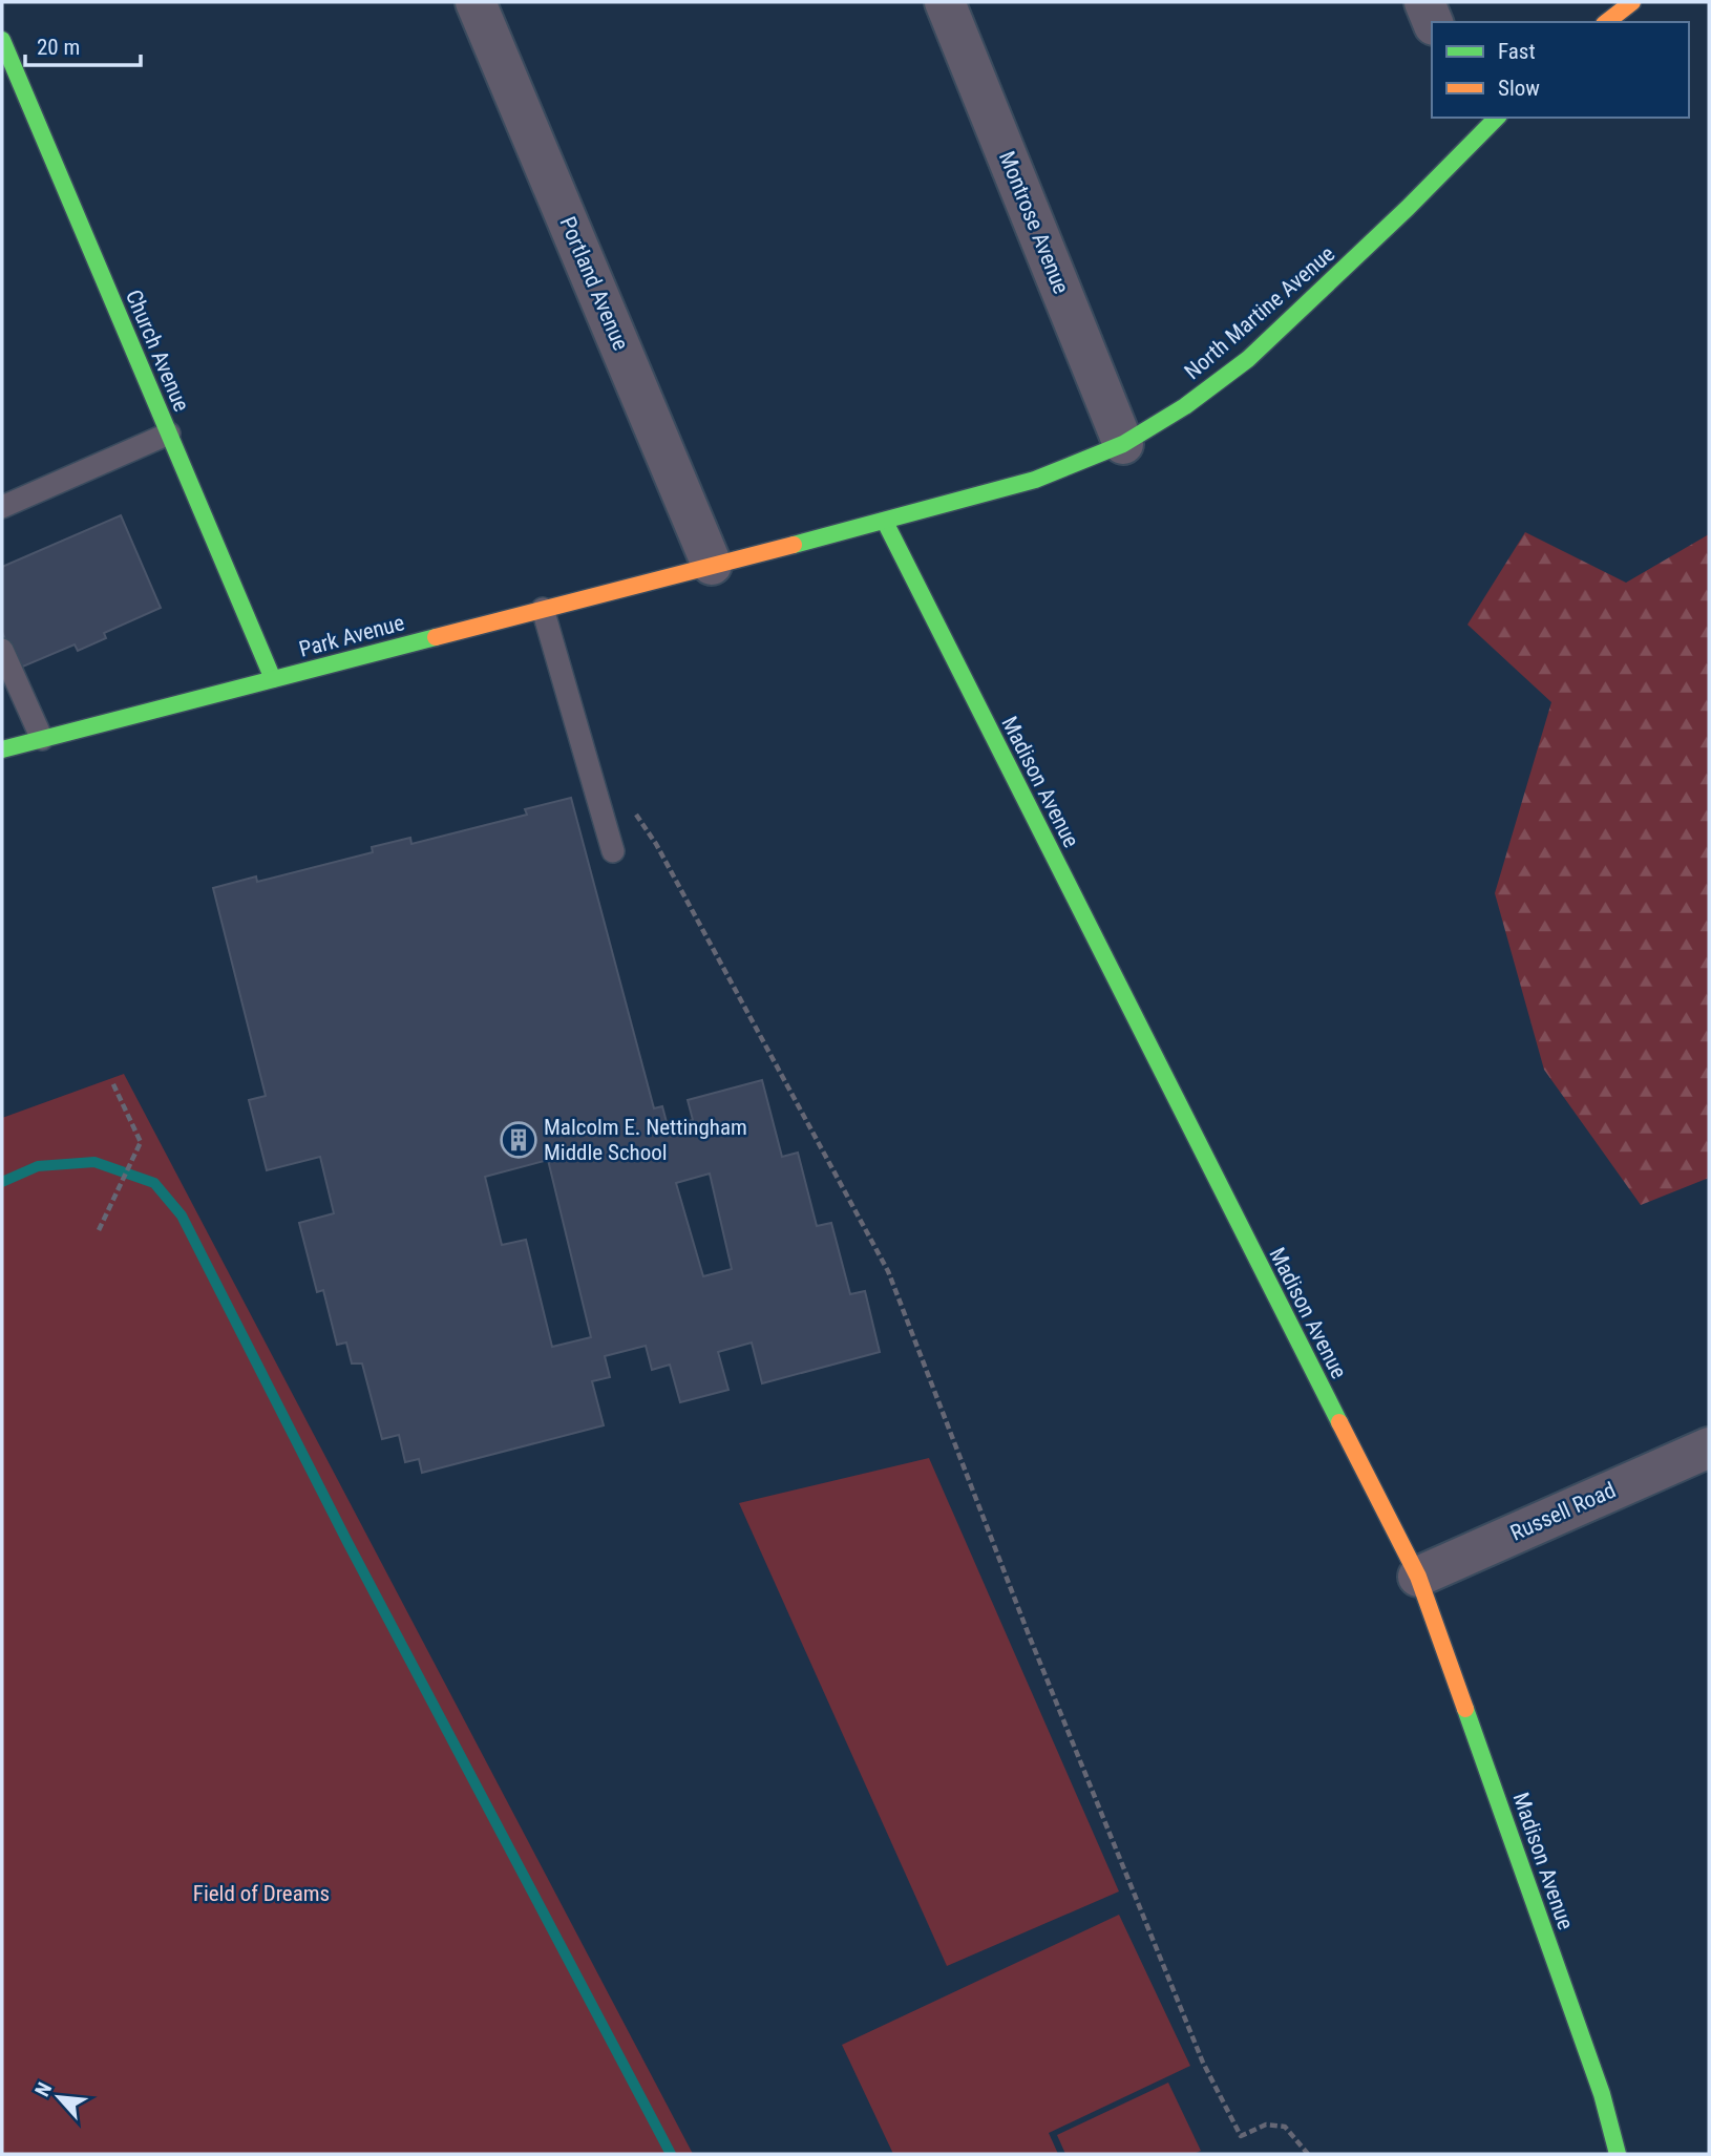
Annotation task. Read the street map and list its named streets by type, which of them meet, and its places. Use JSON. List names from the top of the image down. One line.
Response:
{"streets":{"street":["Montrose Avenue","Portland Avenue","North Martine Avenue","Church Avenue","Park Avenue","Madison Avenue","Russell Road"]},"crossings":[["Montrose Avenue","North Martine Avenue"],["Portland Avenue","North Martine Avenue"],["Portland Avenue","Park Avenue"],["North Martine Avenue","Park Avenue"],["North Martine Avenue","Madison Avenue"],["Church Avenue","Park Avenue"],["Madison Avenue","Russell Road"]],"parks":["Field of Dreams"],"places":{"building":["Malcolm E. Nettingham Middle School"]},"legend":["Fast","Slow"],"scale_bar":"20 m","north":"top left"}
